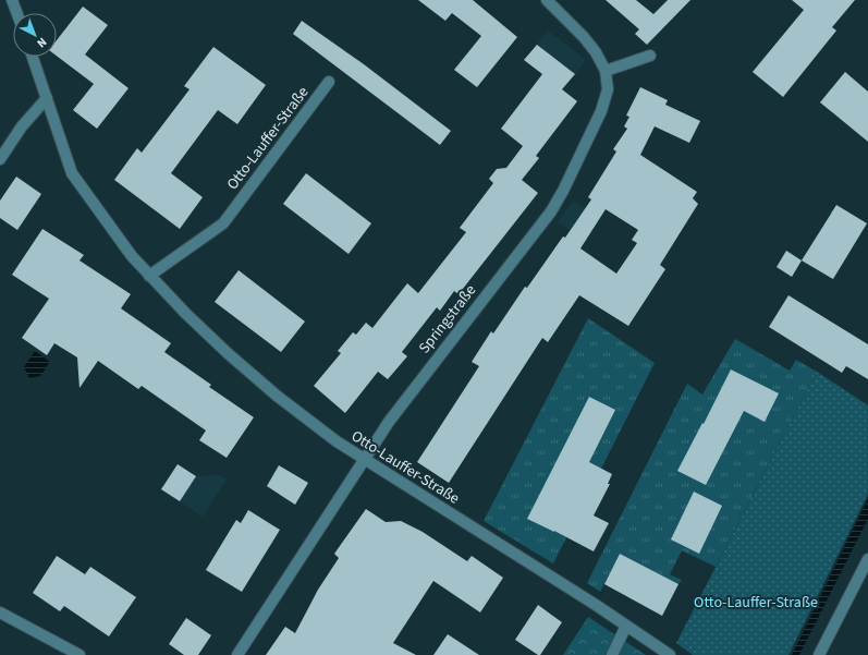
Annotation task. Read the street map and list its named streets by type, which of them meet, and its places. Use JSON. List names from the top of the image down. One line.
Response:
{"streets":{"street":["Otto-Lauffer-Straße","Springstraße"]},"crossings":[["Otto-Lauffer-Straße","Springstraße"]],"parks":["Otto-Lauffer-Straße"],"north":"bottom right"}
